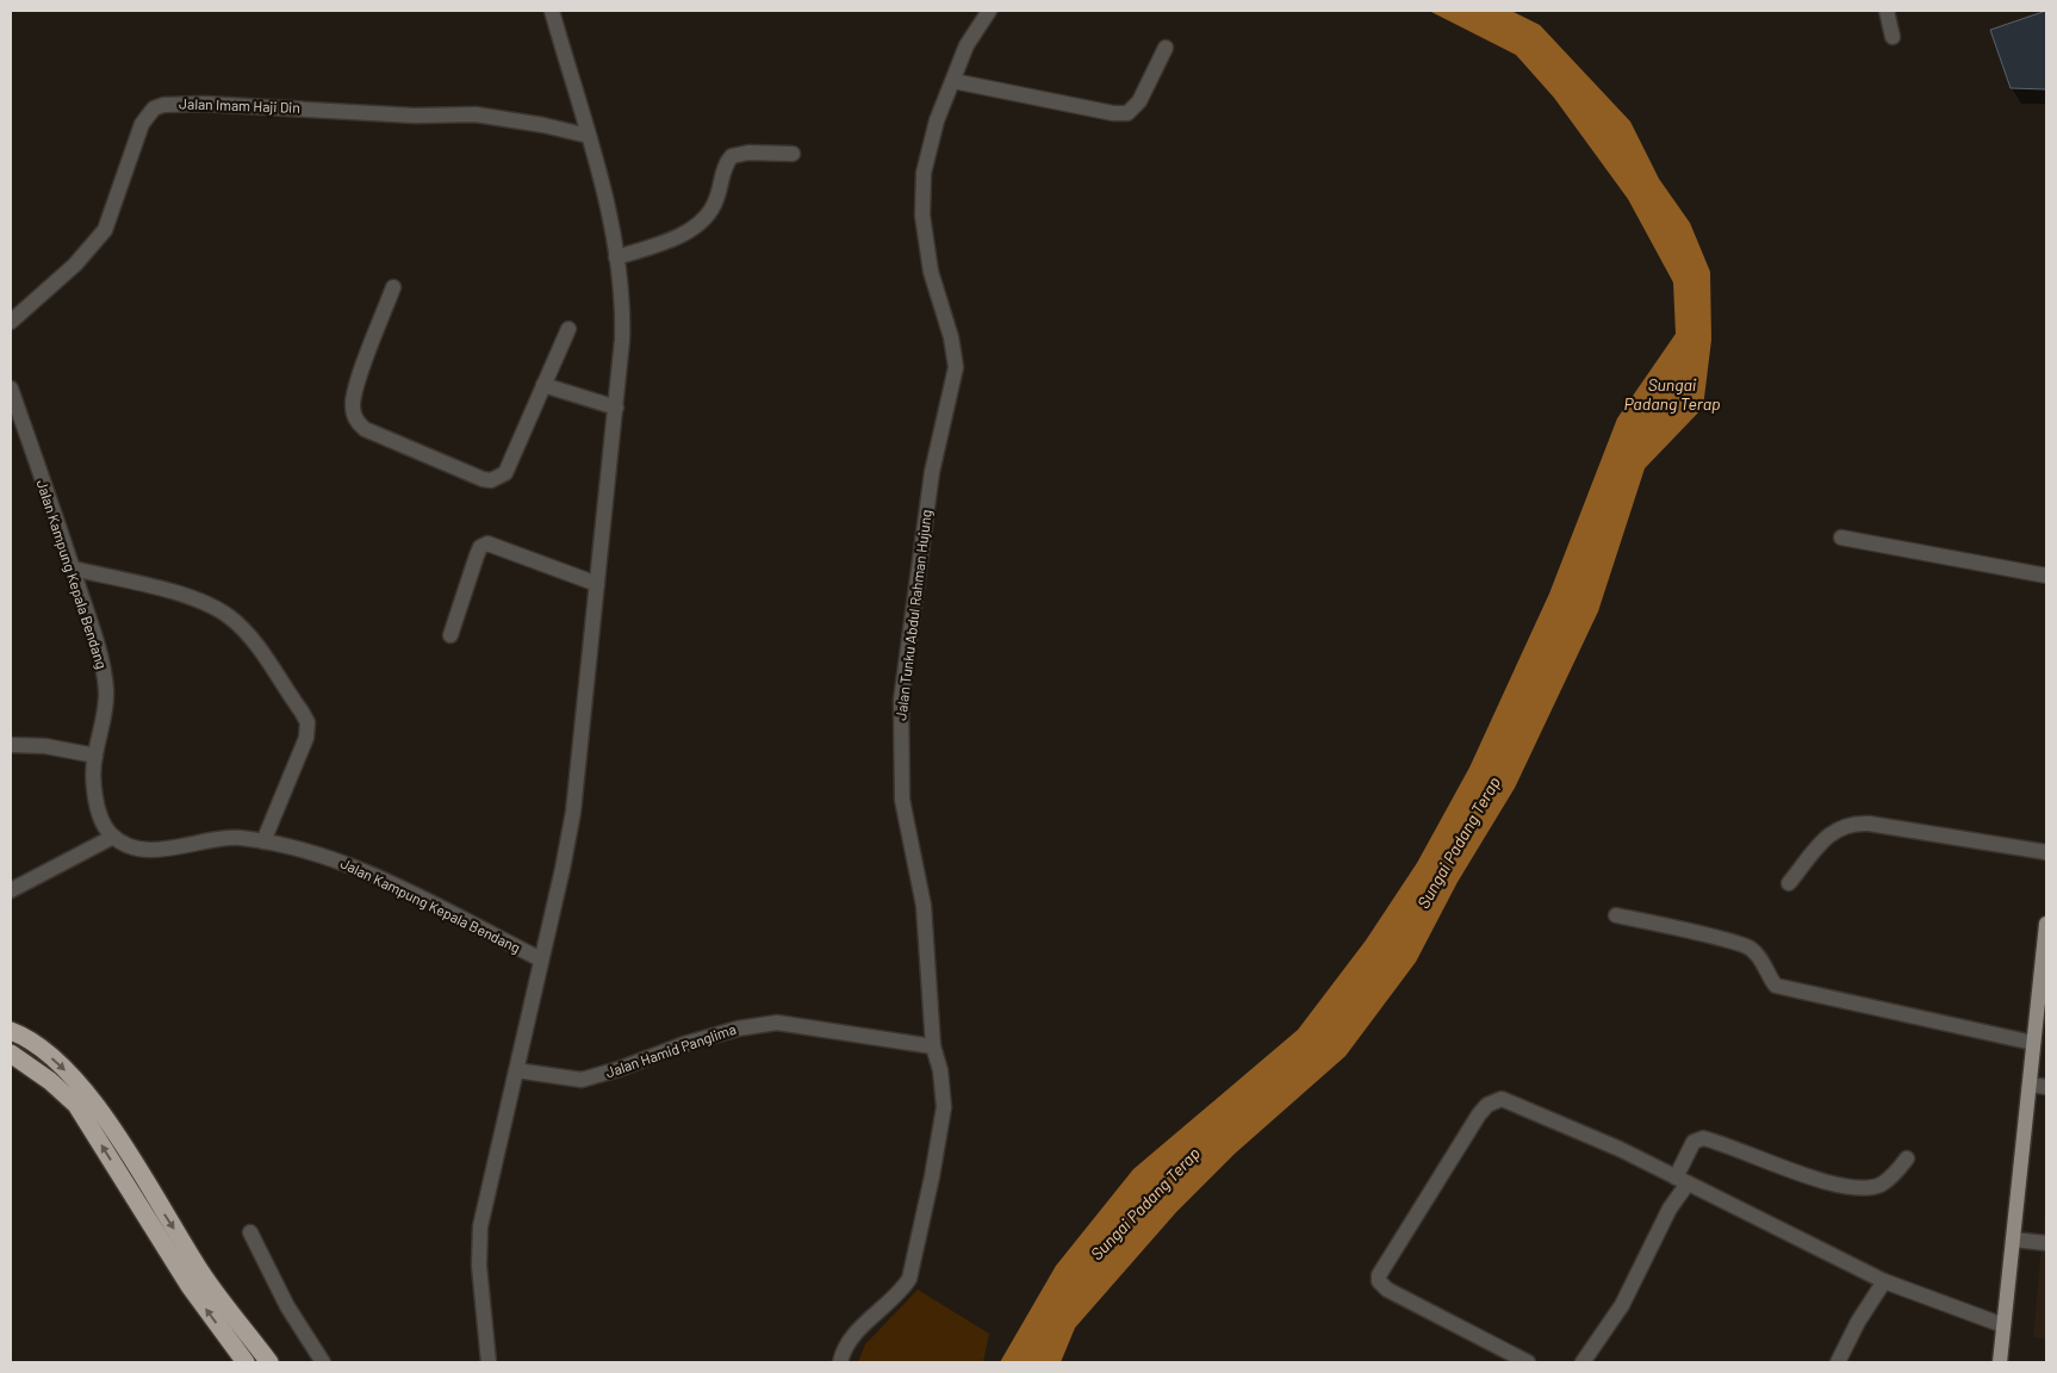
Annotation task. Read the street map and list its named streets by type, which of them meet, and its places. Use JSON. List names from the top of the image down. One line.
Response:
{"streets":{"street":["Jalan Imam Haji Din","Jalan Kampung Kepala Bendang","Jalan Tunku Abdul Rahman Hujung","Jalan Hamid Panglima"]},"crossings":[["Jalan Tunku Abdul Rahman Hujung","Jalan Hamid Panglima"]],"water":["Sungai Padang Terap"]}
